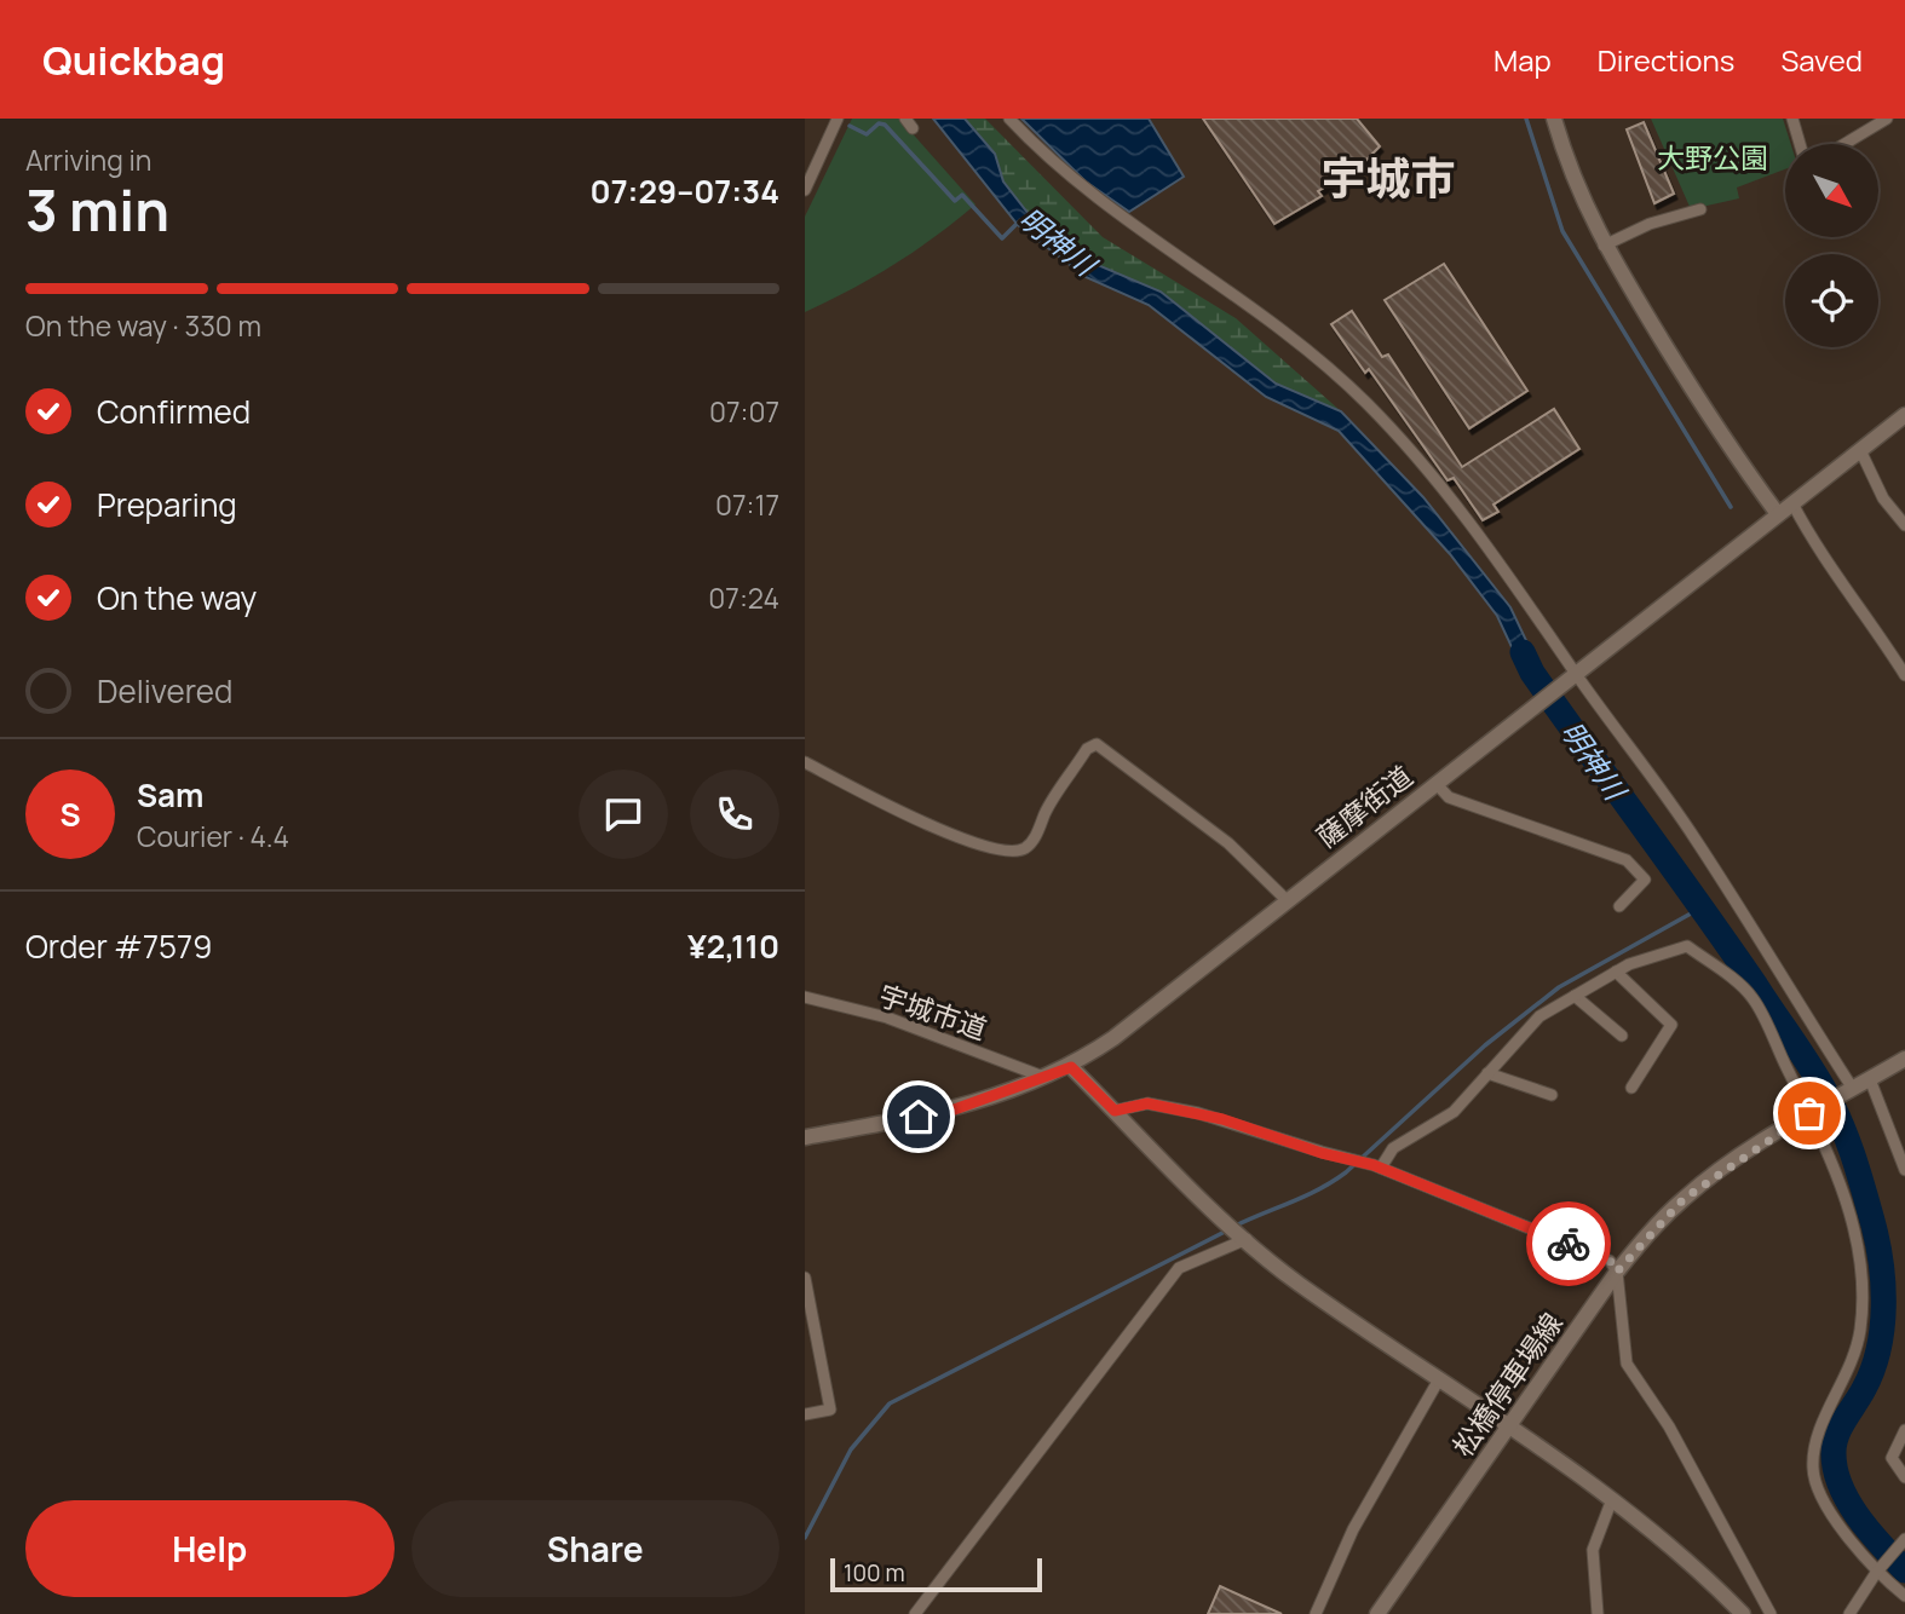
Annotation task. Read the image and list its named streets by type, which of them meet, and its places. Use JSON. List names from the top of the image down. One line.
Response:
{"streets":{"street":["薩摩街道","宇城市道","松橋停車場線"]},"crossings":[["薩摩街道","宇城市道"]],"districts":["宇城市"],"water":["明神川"],"parks":["大野公園"],"scale_bar":"100 m","north":"bottom right","page":{"header":"Quickbag","nav":["Map","Directions","Saved"],"heading":["3 min","Arriving in","07:29–07:34"],"panel":["Sam","Courier · 4.4","Order #7579","¥2,110"],"bar":"On the way · 330 m","list":[["Confirmed","07:07"],["Preparing","07:17"],["On the way","07:24"],"Delivered"],"round":"S","buttons":["Help","Share"],"scale":"100 m"}}
